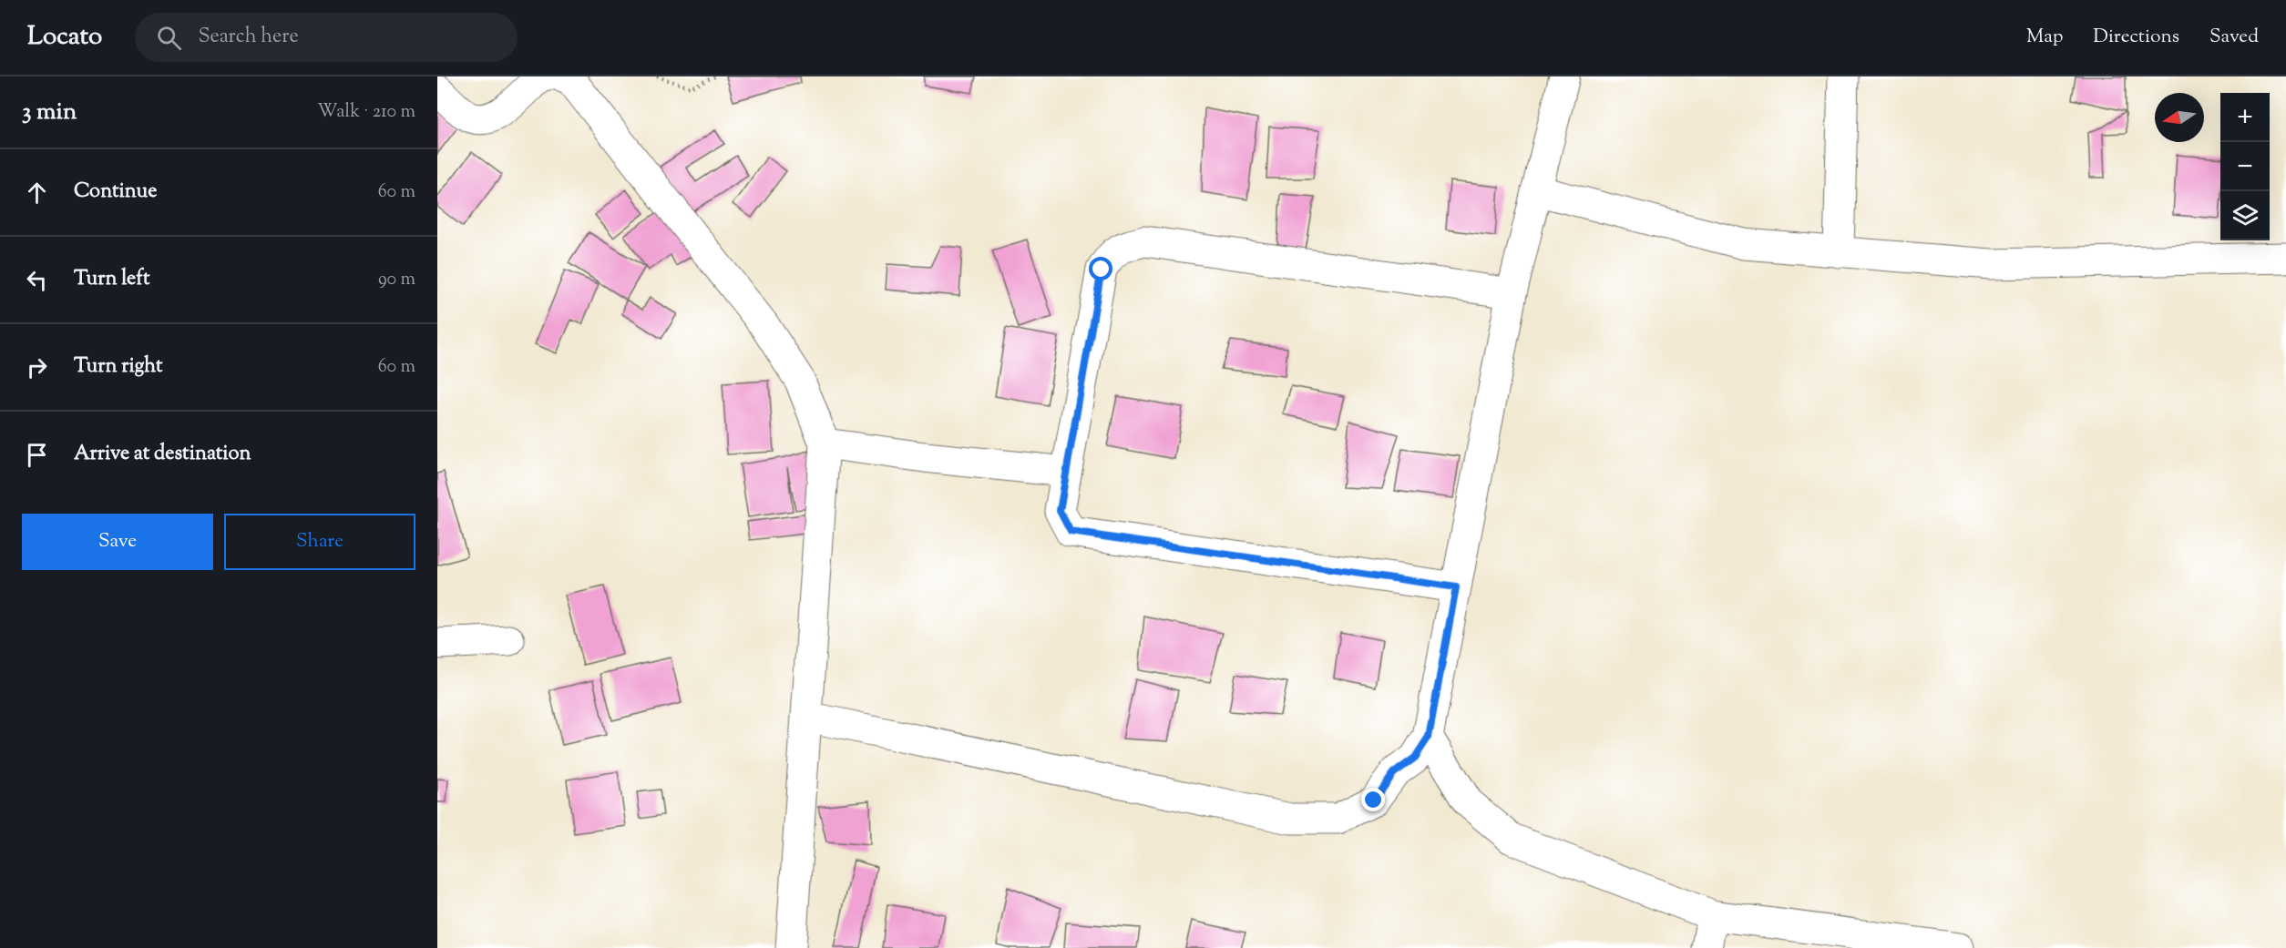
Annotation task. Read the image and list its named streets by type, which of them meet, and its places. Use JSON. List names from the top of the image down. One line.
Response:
{"north":"left","page":{"header":"Locato","search":"Search here","nav":["Map","Directions","Saved"],"heading":["3 min","Walk · 210 m"],"map_buttons":["+","−"],"list":[["Continue","60 m"],["Turn left","90 m"],["Turn right","60 m"],"Arrive at destination"],"buttons":["Save","Share"]}}
